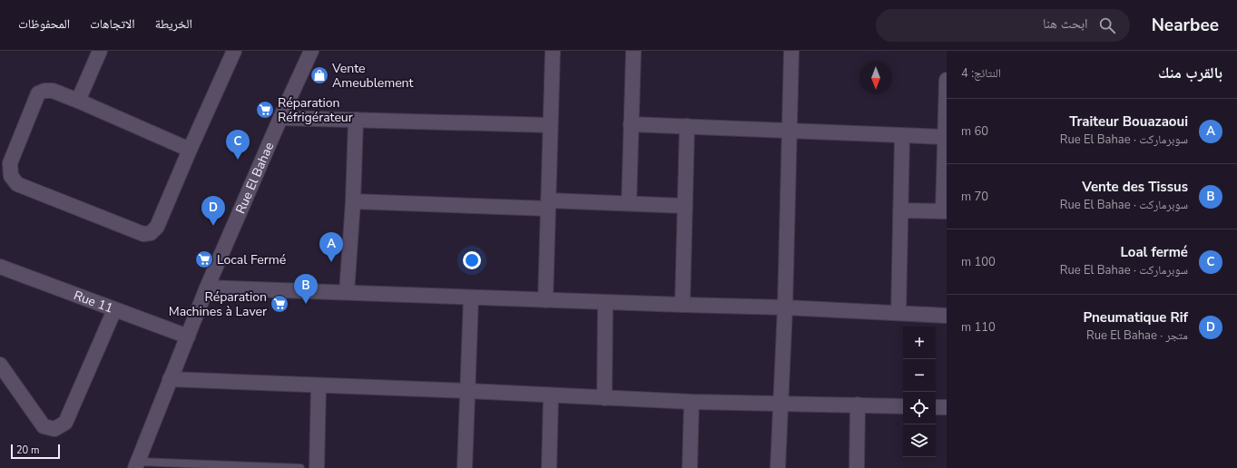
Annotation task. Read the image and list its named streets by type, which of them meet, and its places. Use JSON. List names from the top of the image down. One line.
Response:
{"streets":{"street":["Rue El Bahae","Rue 11"]},"crossings":[["Rue El Bahae","Rue 11"]],"places":{"shop":["Vente Ameublement"],"supermarket":["Réparation Réfrigérateur","Local Fermé","Réparation Machines à Laver"]},"scale_bar":"20 m","north":"bottom","page":{"header":"Nearbee","search":"ابحث هنا","nav":["الخريطة","الاتجاهات","المحفوظات"],"heading":["بالقرب منك","النتائج: 4"],"list":[{"mark":"A","name":"Traiteur Bouazaoui","note":"سوبرماركت · Rue El Bahae","value":"60 m"},{"mark":"B","name":"Vente des Tissus","note":"سوبرماركت · Rue El Bahae","value":"70 m"},{"mark":"C","name":"Loal fermé","note":"سوبرماركت · Rue El Bahae","value":"100 m"},{"mark":"D","name":"Pneumatique Rif","note":"متجر · Rue El Bahae","value":"110 m"}],"pins":["C","D","A","B"],"map_buttons":["+","−"],"scale":"20 m"}}
